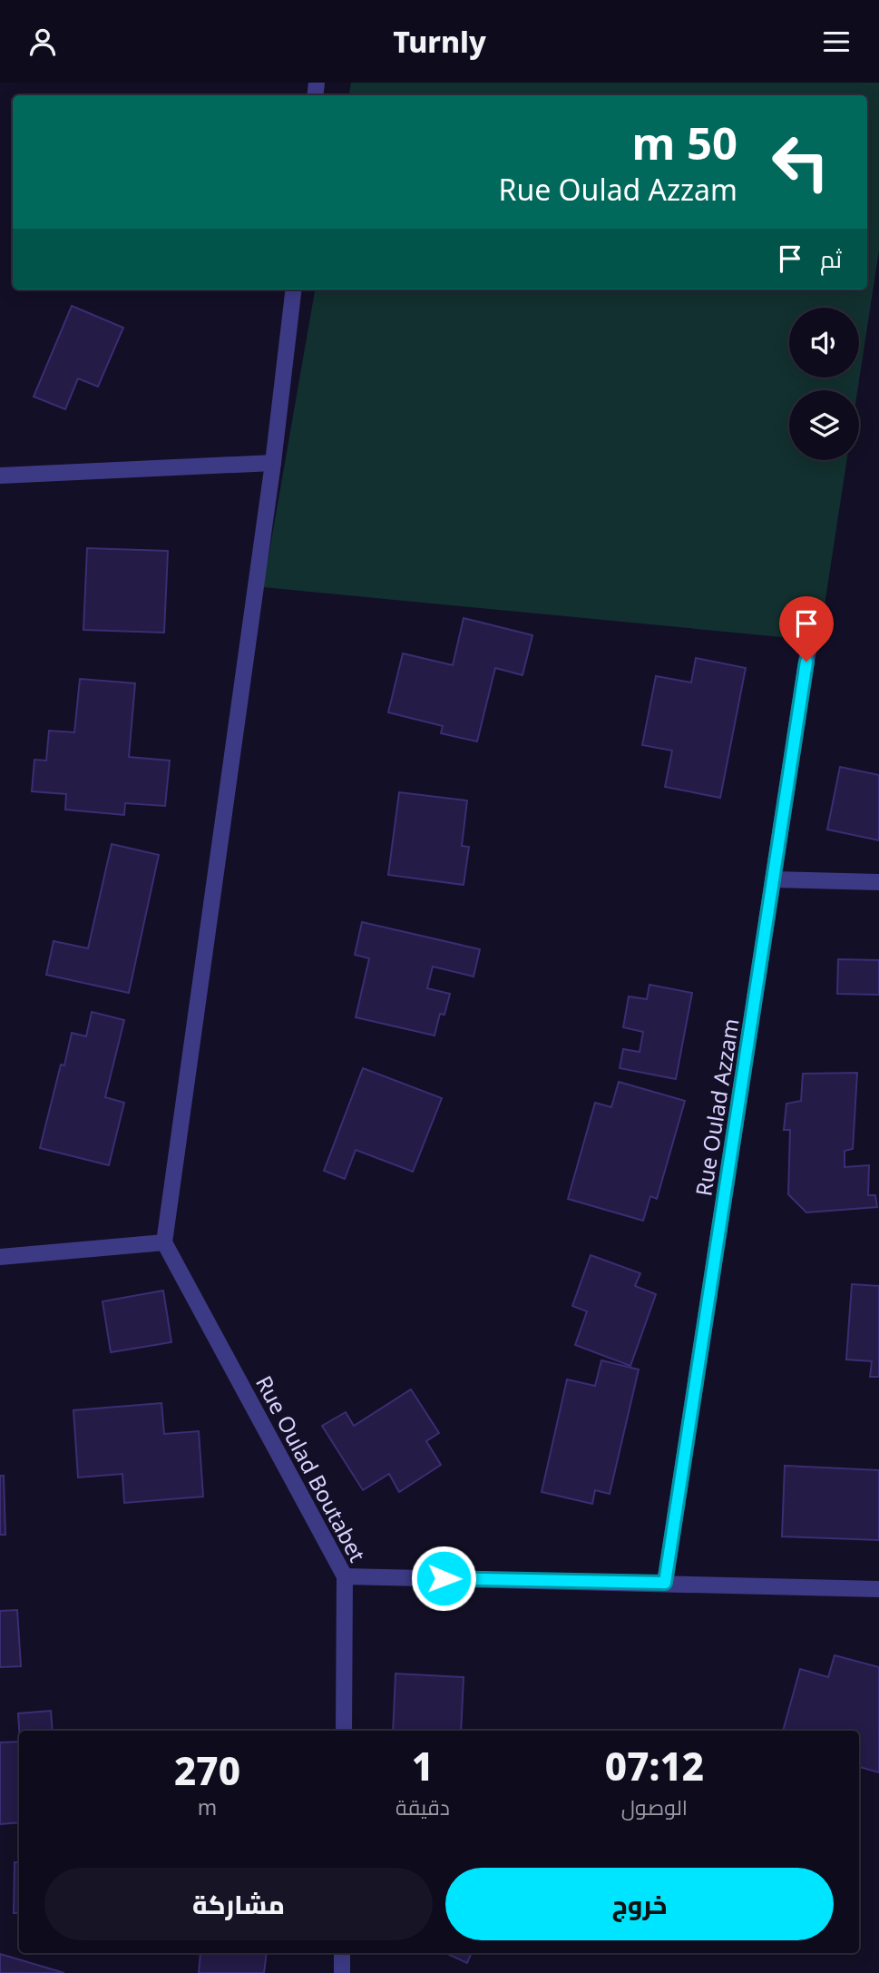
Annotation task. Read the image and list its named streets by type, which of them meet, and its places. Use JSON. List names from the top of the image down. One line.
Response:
{"streets":{"street":["Rue Oulad Azzam","Rue Oulad Boutabet"]},"page":{"header":"Turnly","turn":["50 m","Rue Oulad Azzam"],"then":"ثم","eta":["07:12","الوصول","1","دقيقة","270","m"],"buttons":["خروج","مشاركة"]}}
